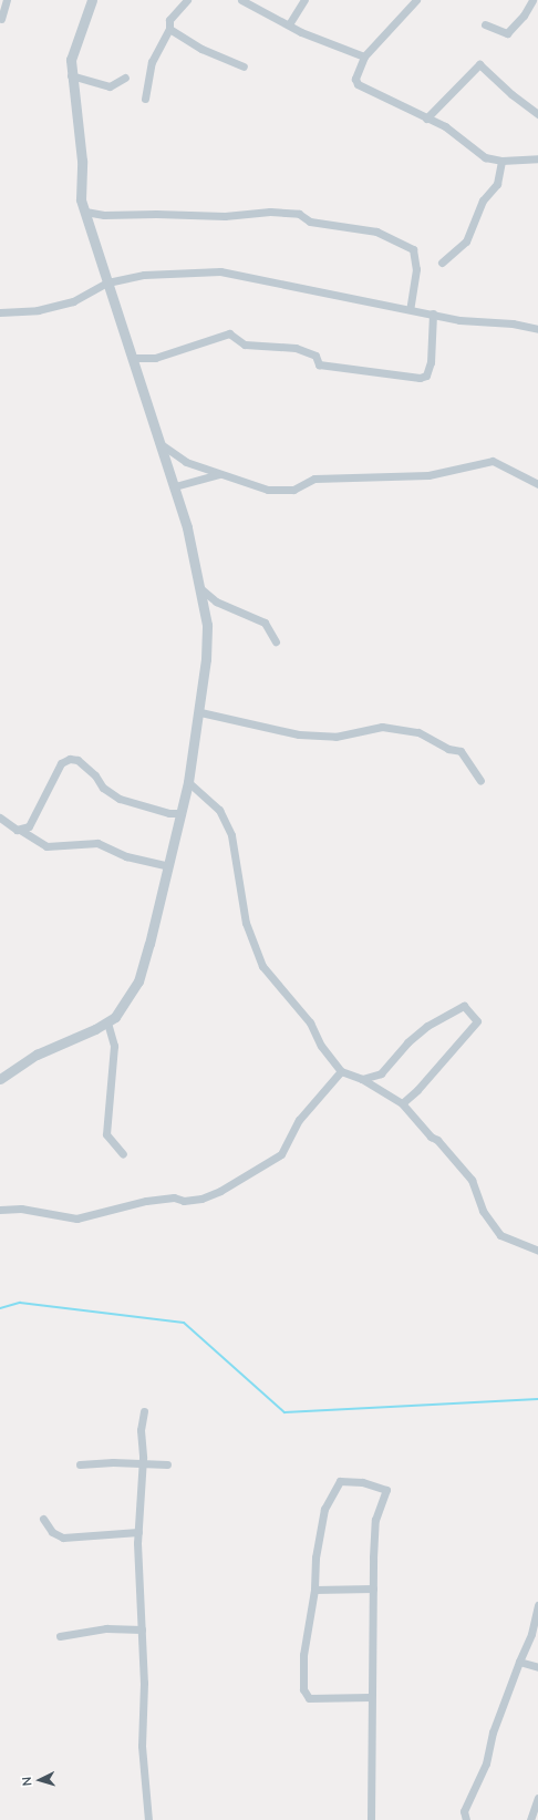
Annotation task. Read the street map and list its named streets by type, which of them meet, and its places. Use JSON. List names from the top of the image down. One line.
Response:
{"north":"left"}
